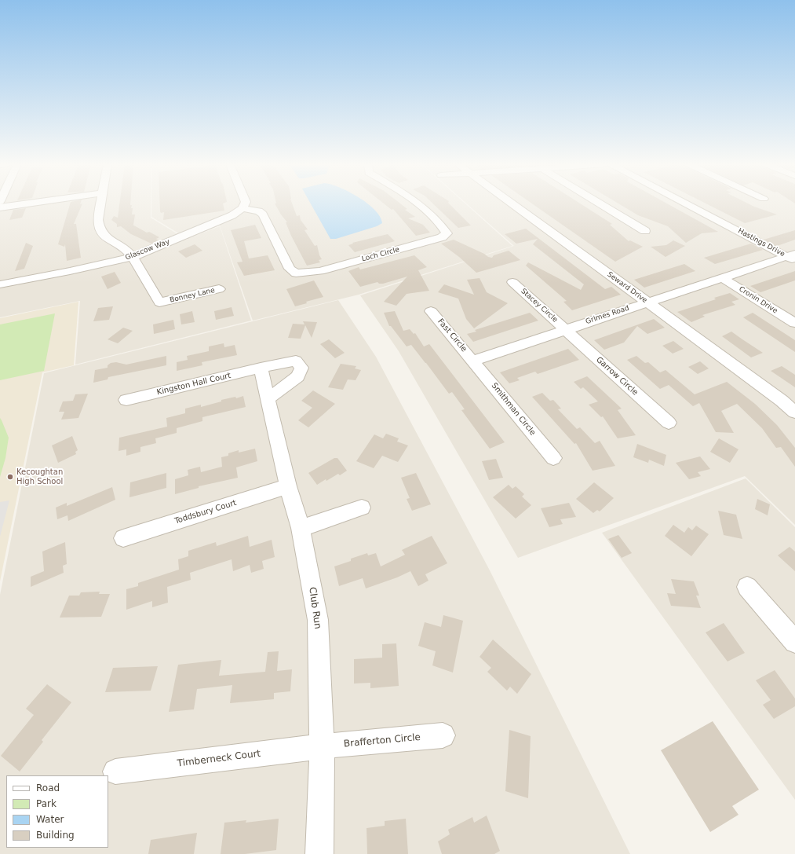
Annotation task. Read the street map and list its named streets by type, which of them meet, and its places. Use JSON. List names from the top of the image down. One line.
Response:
{"streets":{"street":["Hastings Drive","Glascow Way","Loch Circle","Seward Drive","Bonney Lane","Cronin Drive","Stacey Circle","Grimes Road","Fast Circle","Garrow Circle","Kingston Hall Court","Smithman Circle","Toddsbury Court","Club Run","Brafferton Circle","Timberneck Court"]},"crossings":[["Hastings Drive","Grimes Road"],["Glascow Way","Loch Circle"],["Glascow Way","Bonney Lane"],["Seward Drive","Grimes Road"],["Cronin Drive","Grimes Road"],["Stacey Circle","Grimes Road"],["Stacey Circle","Garrow Circle"],["Grimes Road","Fast Circle"],["Grimes Road","Garrow Circle"],["Grimes Road","Smithman Circle"],["Fast Circle","Smithman Circle"],["Kingston Hall Court","Club Run"],["Toddsbury Court","Club Run"],["Club Run","Brafferton Circle"],["Club Run","Timberneck Court"],["Brafferton Circle","Timberneck Court"]],"places":["Kecoughtan High School"],"legend":["Road","Park","Water","Building"]}
